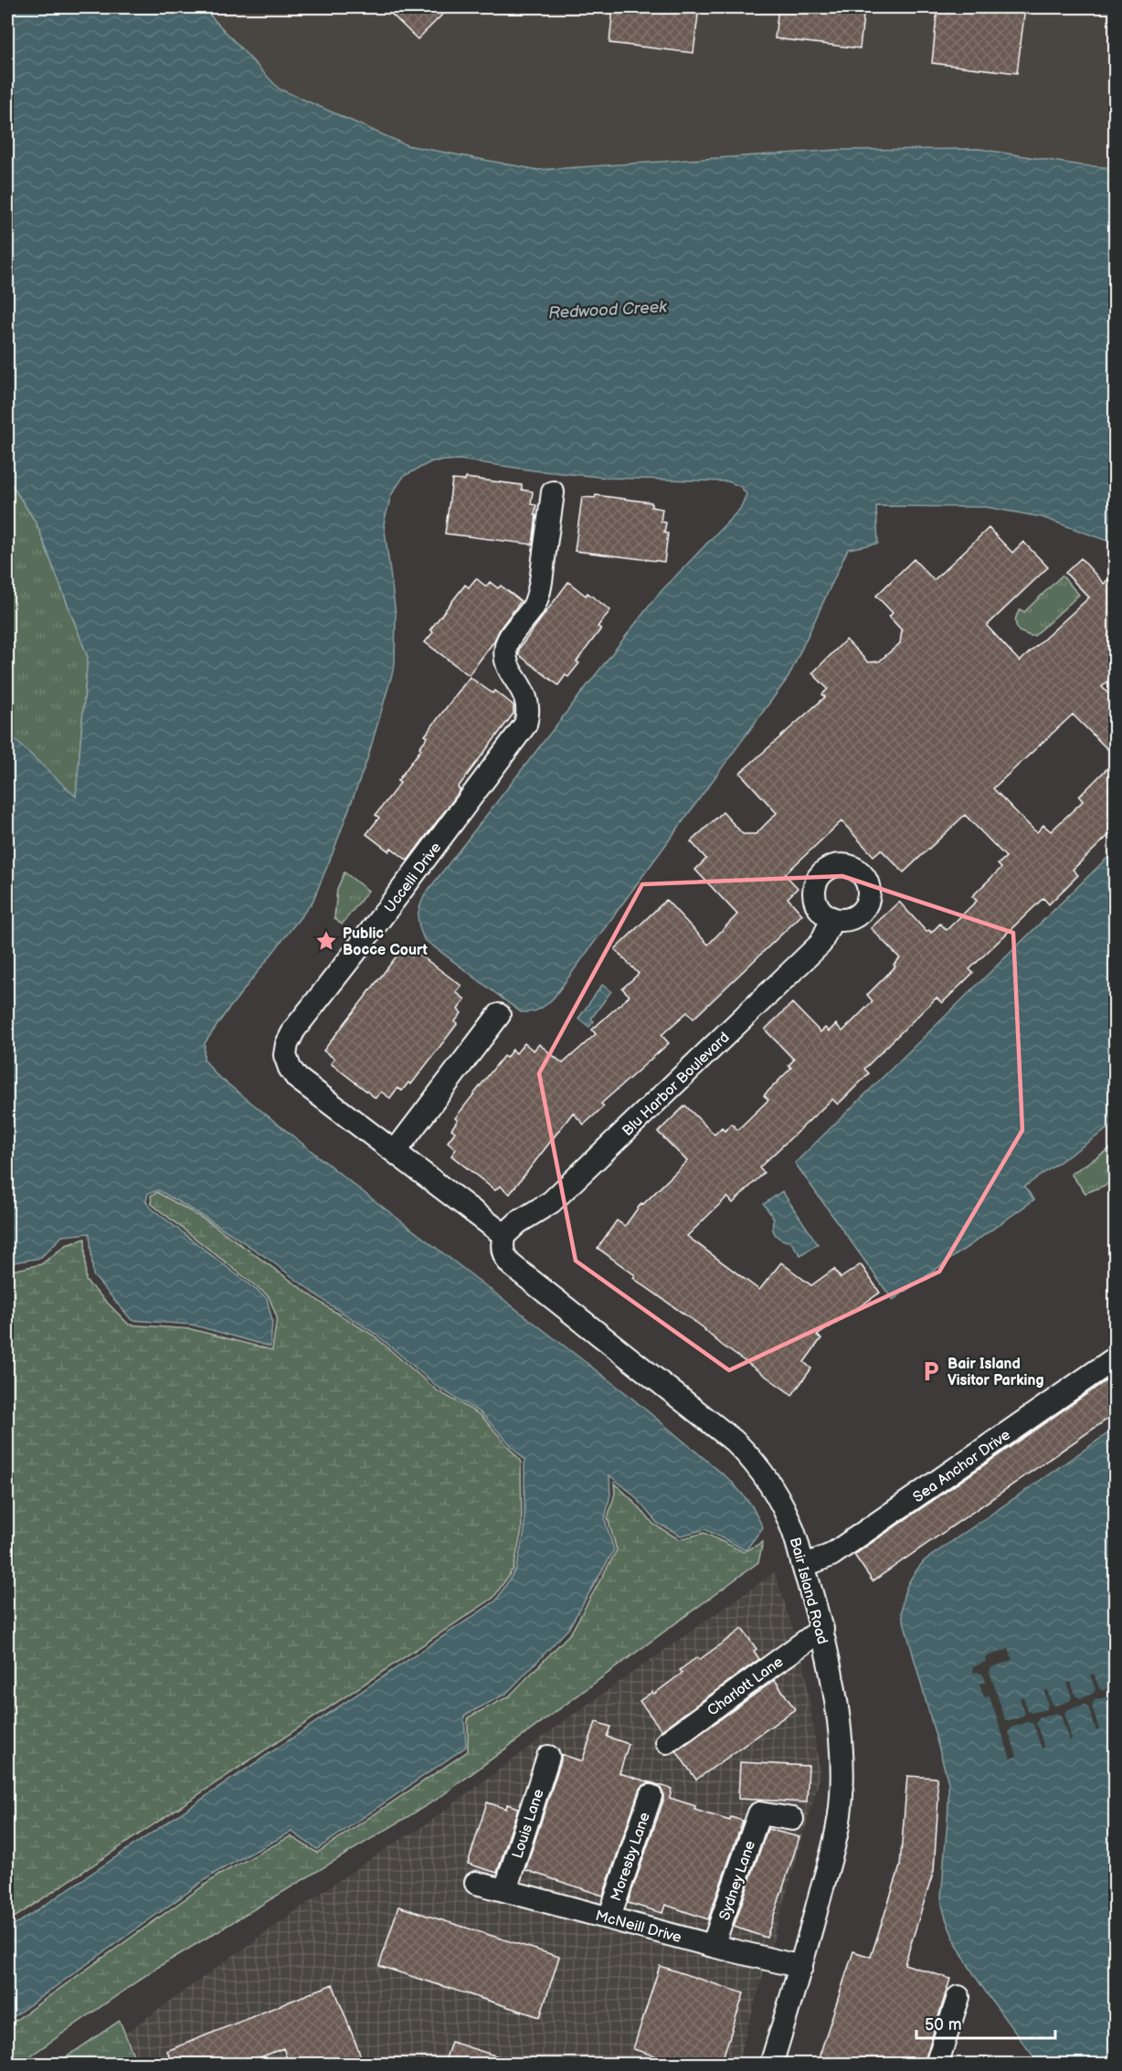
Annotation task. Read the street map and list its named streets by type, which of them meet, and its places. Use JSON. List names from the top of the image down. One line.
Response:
{"streets":{"street":["Uccelli Drive","Blu Harbor Boulevard","Sea Anchor Drive","Bair Island Road","Charlott Lane","Louis Lane","Moresby Lane","Sydney Lane","McNeill Drive"]},"crossings":[["Uccelli Drive","Blu Harbor Boulevard"],["Uccelli Drive","Bair Island Road"],["Blu Harbor Boulevard","Bair Island Road"],["Sea Anchor Drive","Bair Island Road"],["Bair Island Road","Charlott Lane"],["Bair Island Road","McNeill Drive"],["Louis Lane","McNeill Drive"],["Moresby Lane","McNeill Drive"],["Sydney Lane","McNeill Drive"]],"water":["Redwood Creek"],"places":{"place":["Public Bocce Court"],"parking":["Bair Island Visitor Parking"]},"scale_bar":"50 m"}
